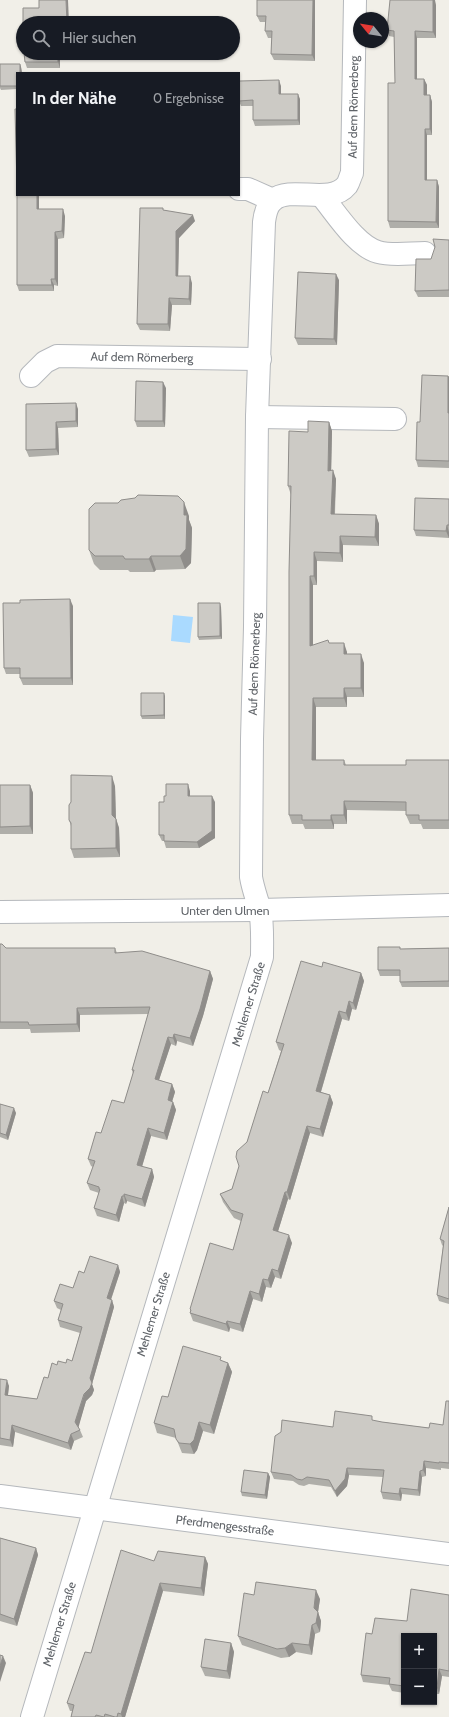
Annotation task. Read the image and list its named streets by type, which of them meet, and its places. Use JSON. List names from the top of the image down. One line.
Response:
{"streets":{"street":["Auf dem Römerberg","Unter den Ulmen","Mehlemer Straße","Pferdmengesstraße"]},"crossings":[["Auf dem Römerberg","Unter den Ulmen"],["Auf dem Römerberg","Mehlemer Straße"],["Unter den Ulmen","Mehlemer Straße"],["Mehlemer Straße","Pferdmengesstraße"]],"north":"top left","page":{"search":"Hier suchen","heading":["In der Nähe","0 Ergebnisse"],"map_buttons":["+","−"]}}
